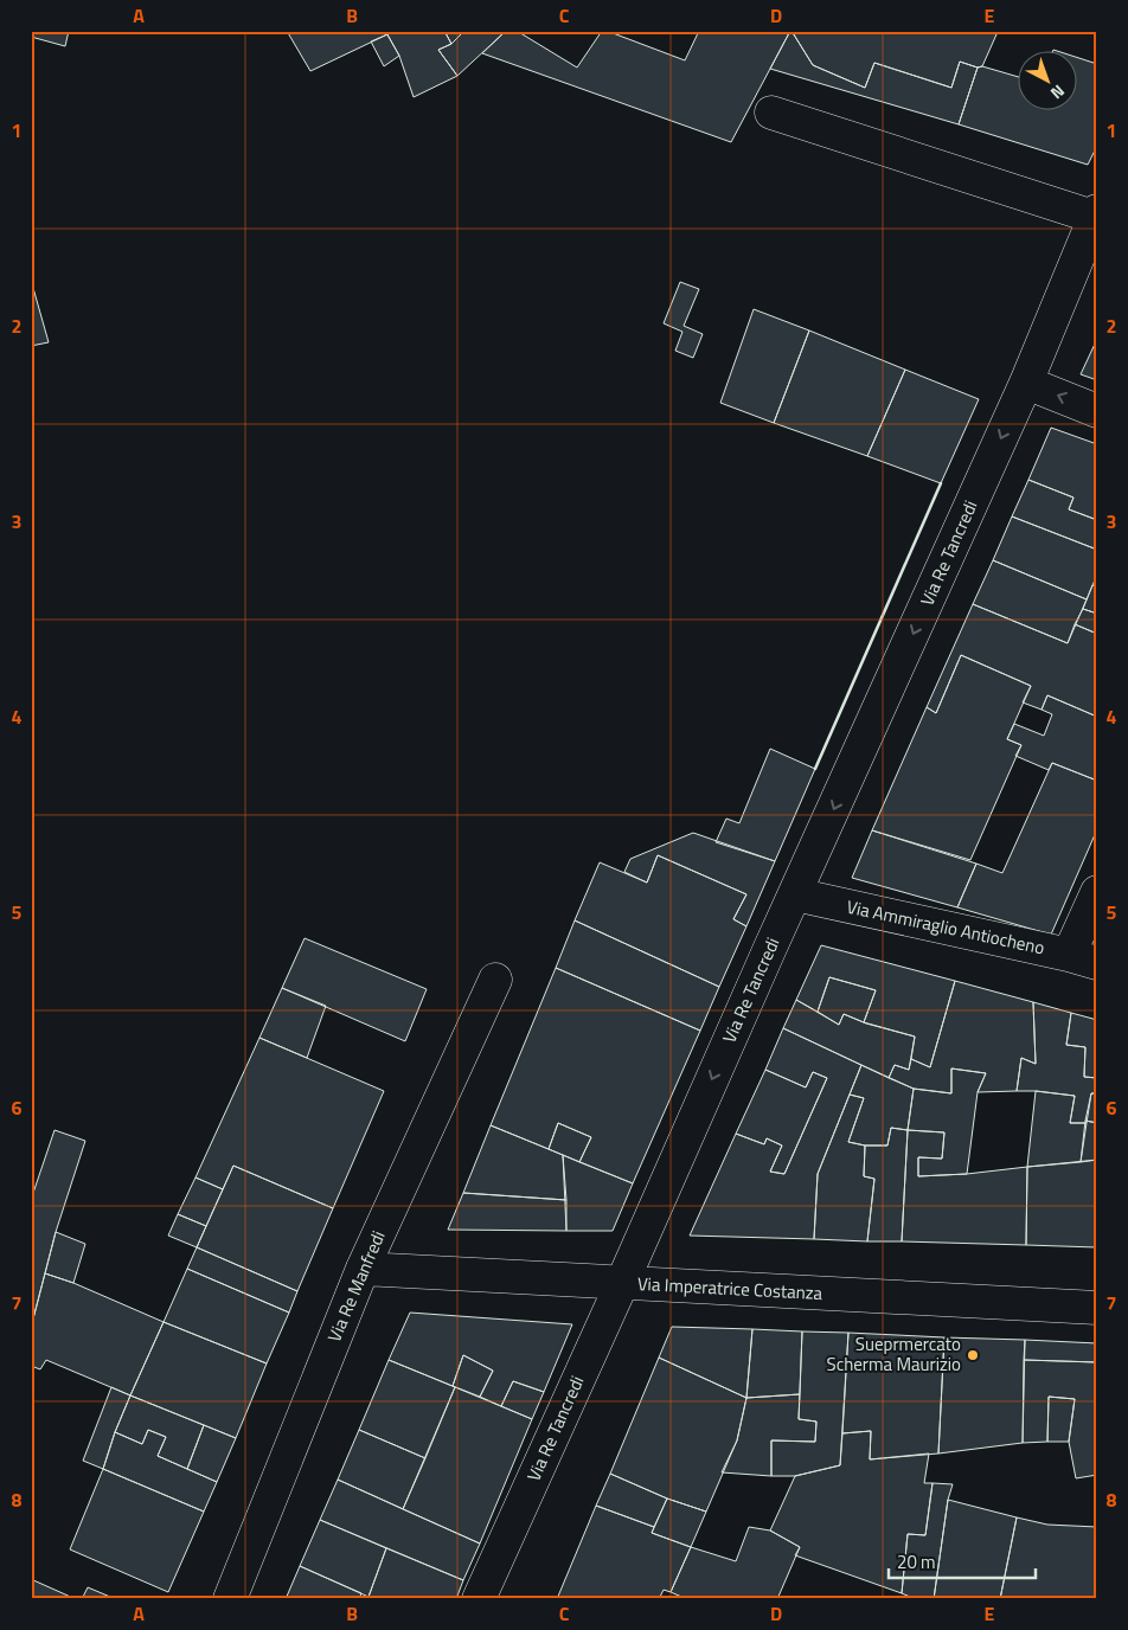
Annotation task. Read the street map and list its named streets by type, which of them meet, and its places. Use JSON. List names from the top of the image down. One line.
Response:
{"streets":{"street":["Via Re Tancredi","Via Ammiraglio Antiocheno","Via Re Manfredi","Via Imperatrice Costanza"]},"crossings":[["Via Re Tancredi","Via Ammiraglio Antiocheno"],["Via Re Tancredi","Via Imperatrice Costanza"],["Via Re Manfredi","Via Imperatrice Costanza"]],"one_way":["Via Re Tancredi"],"places":["Sueprmercato Scherma Maurizio"],"scale_bar":"20 m","north":"bottom right","grid":{"columns":["A","B","C","D","E"],"rows":["1","2","3","4","5","6","7","8"]}}
